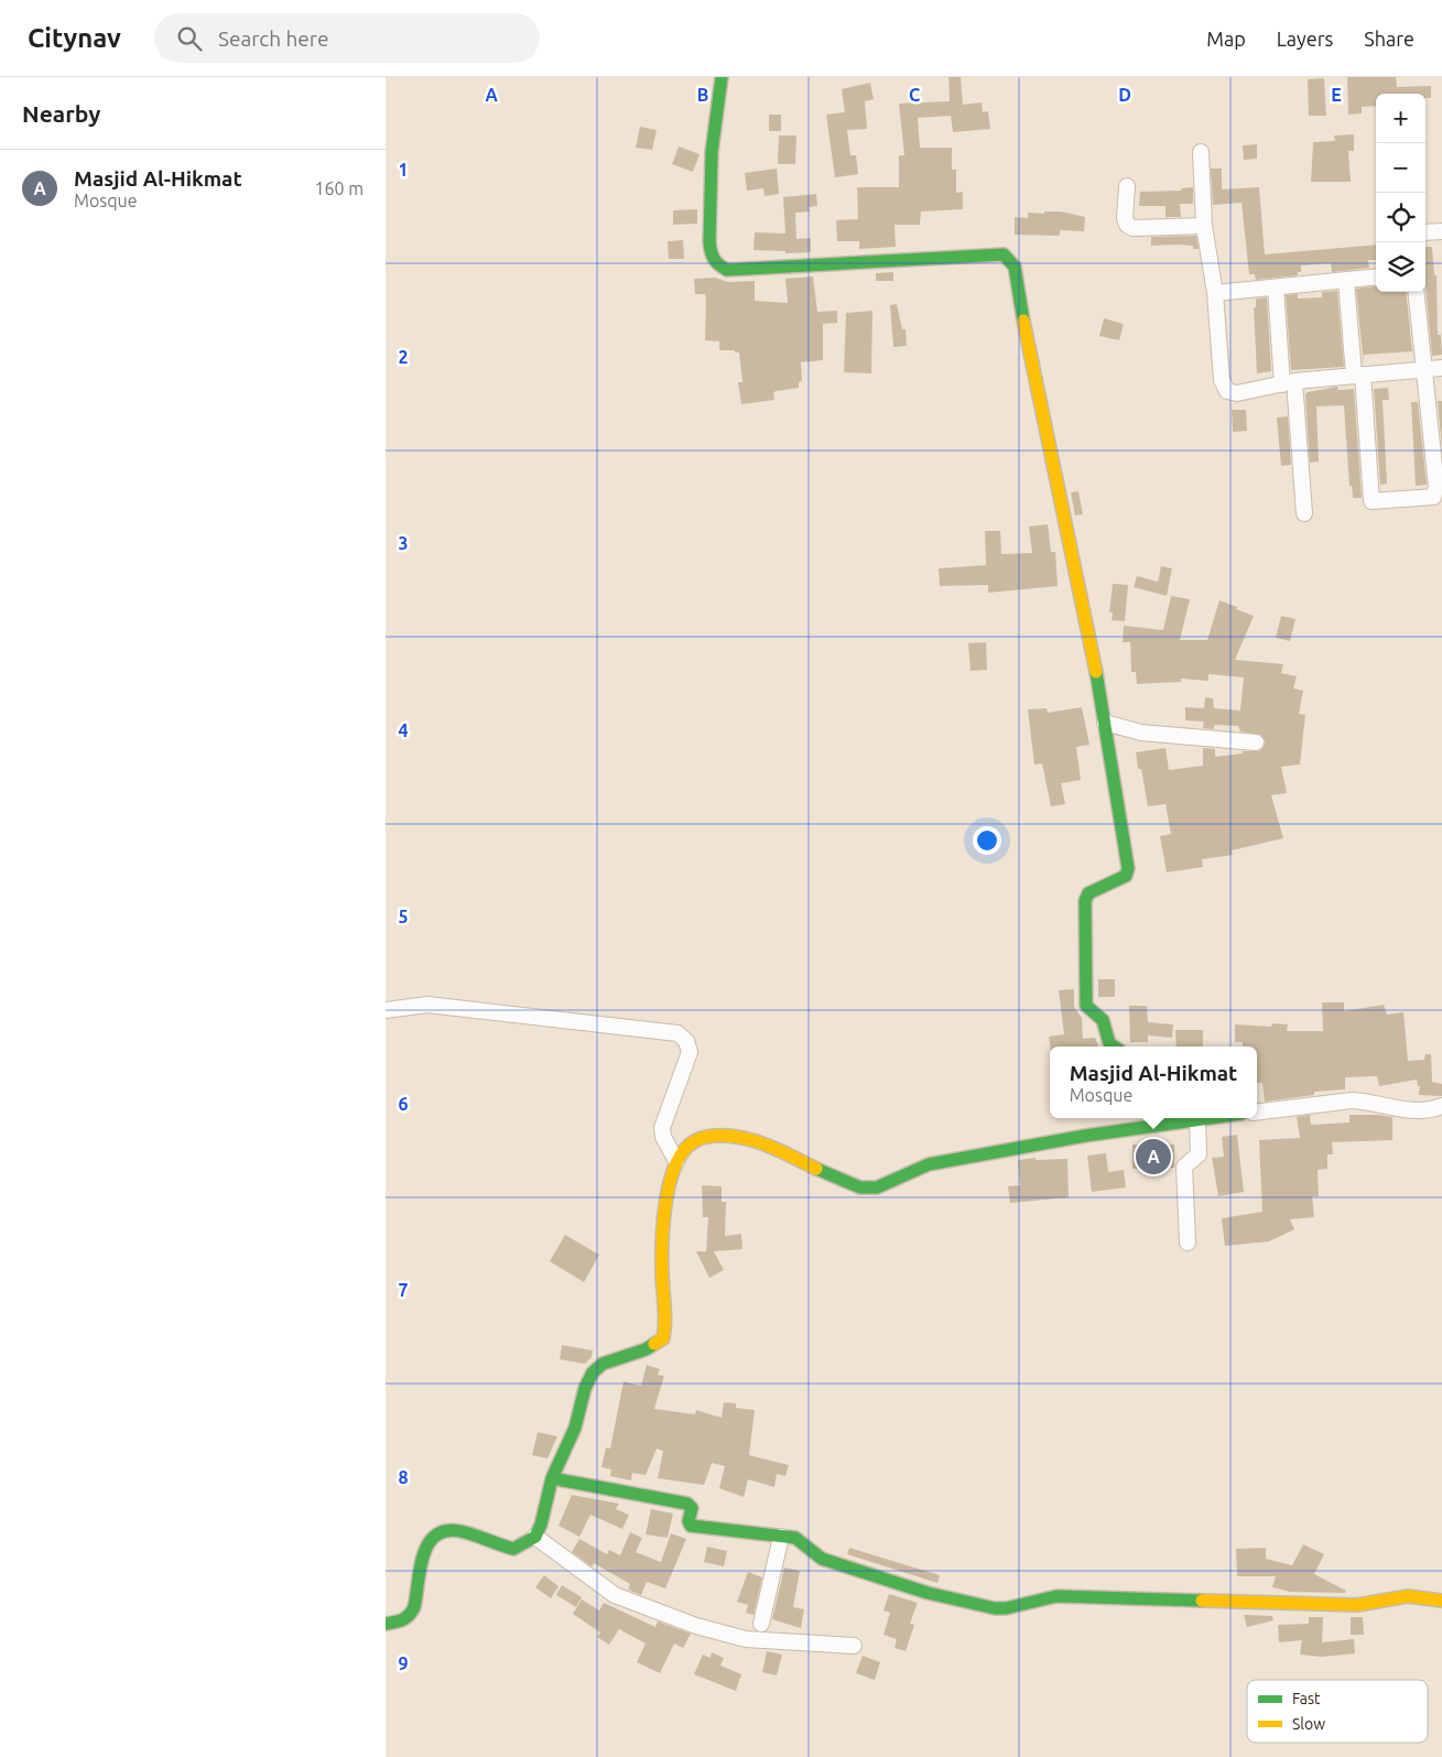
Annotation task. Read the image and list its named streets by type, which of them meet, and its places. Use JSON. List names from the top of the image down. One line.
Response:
{"legend":["Fast","Slow"],"page":{"header":"Citynav","search":"Search here","nav":["Map","Layers","Share"],"heading":"Nearby","map_buttons":["+","−"],"list":[{"mark":"A","name":"Masjid Al-Hikmat","note":"Mosque","value":"160 m"}],"popup":["Masjid Al-Hikmat","Mosque"],"pins":"A"},"grid":{"columns":["A","B","C","D","E"],"rows":["1","2","3","4","5","6","7","8","9"]}}
